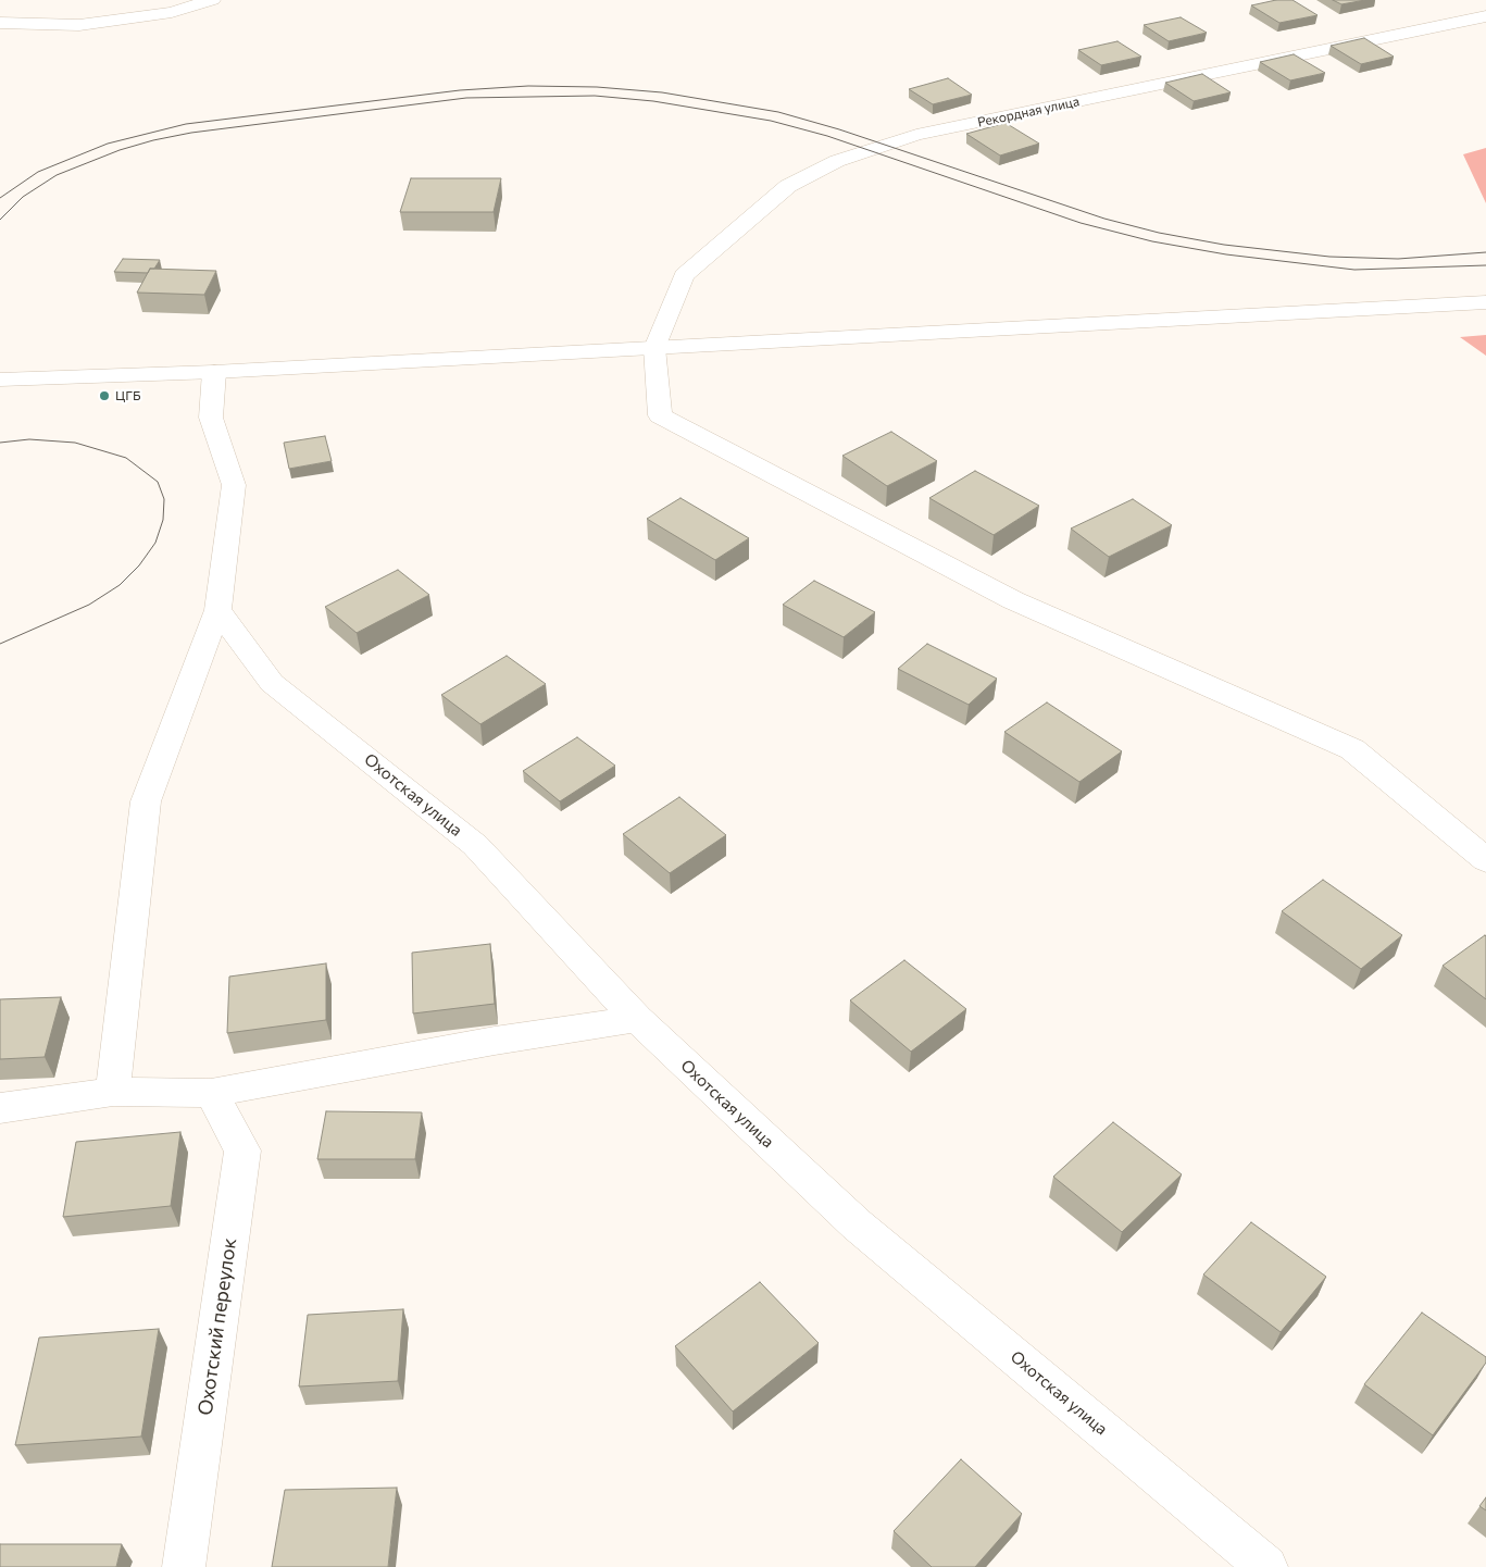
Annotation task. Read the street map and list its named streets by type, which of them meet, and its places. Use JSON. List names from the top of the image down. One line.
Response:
{"streets":{"street":["Рекордная улица","Охотская улица","Охотский переулок"]},"places":["ЦГБ"]}
